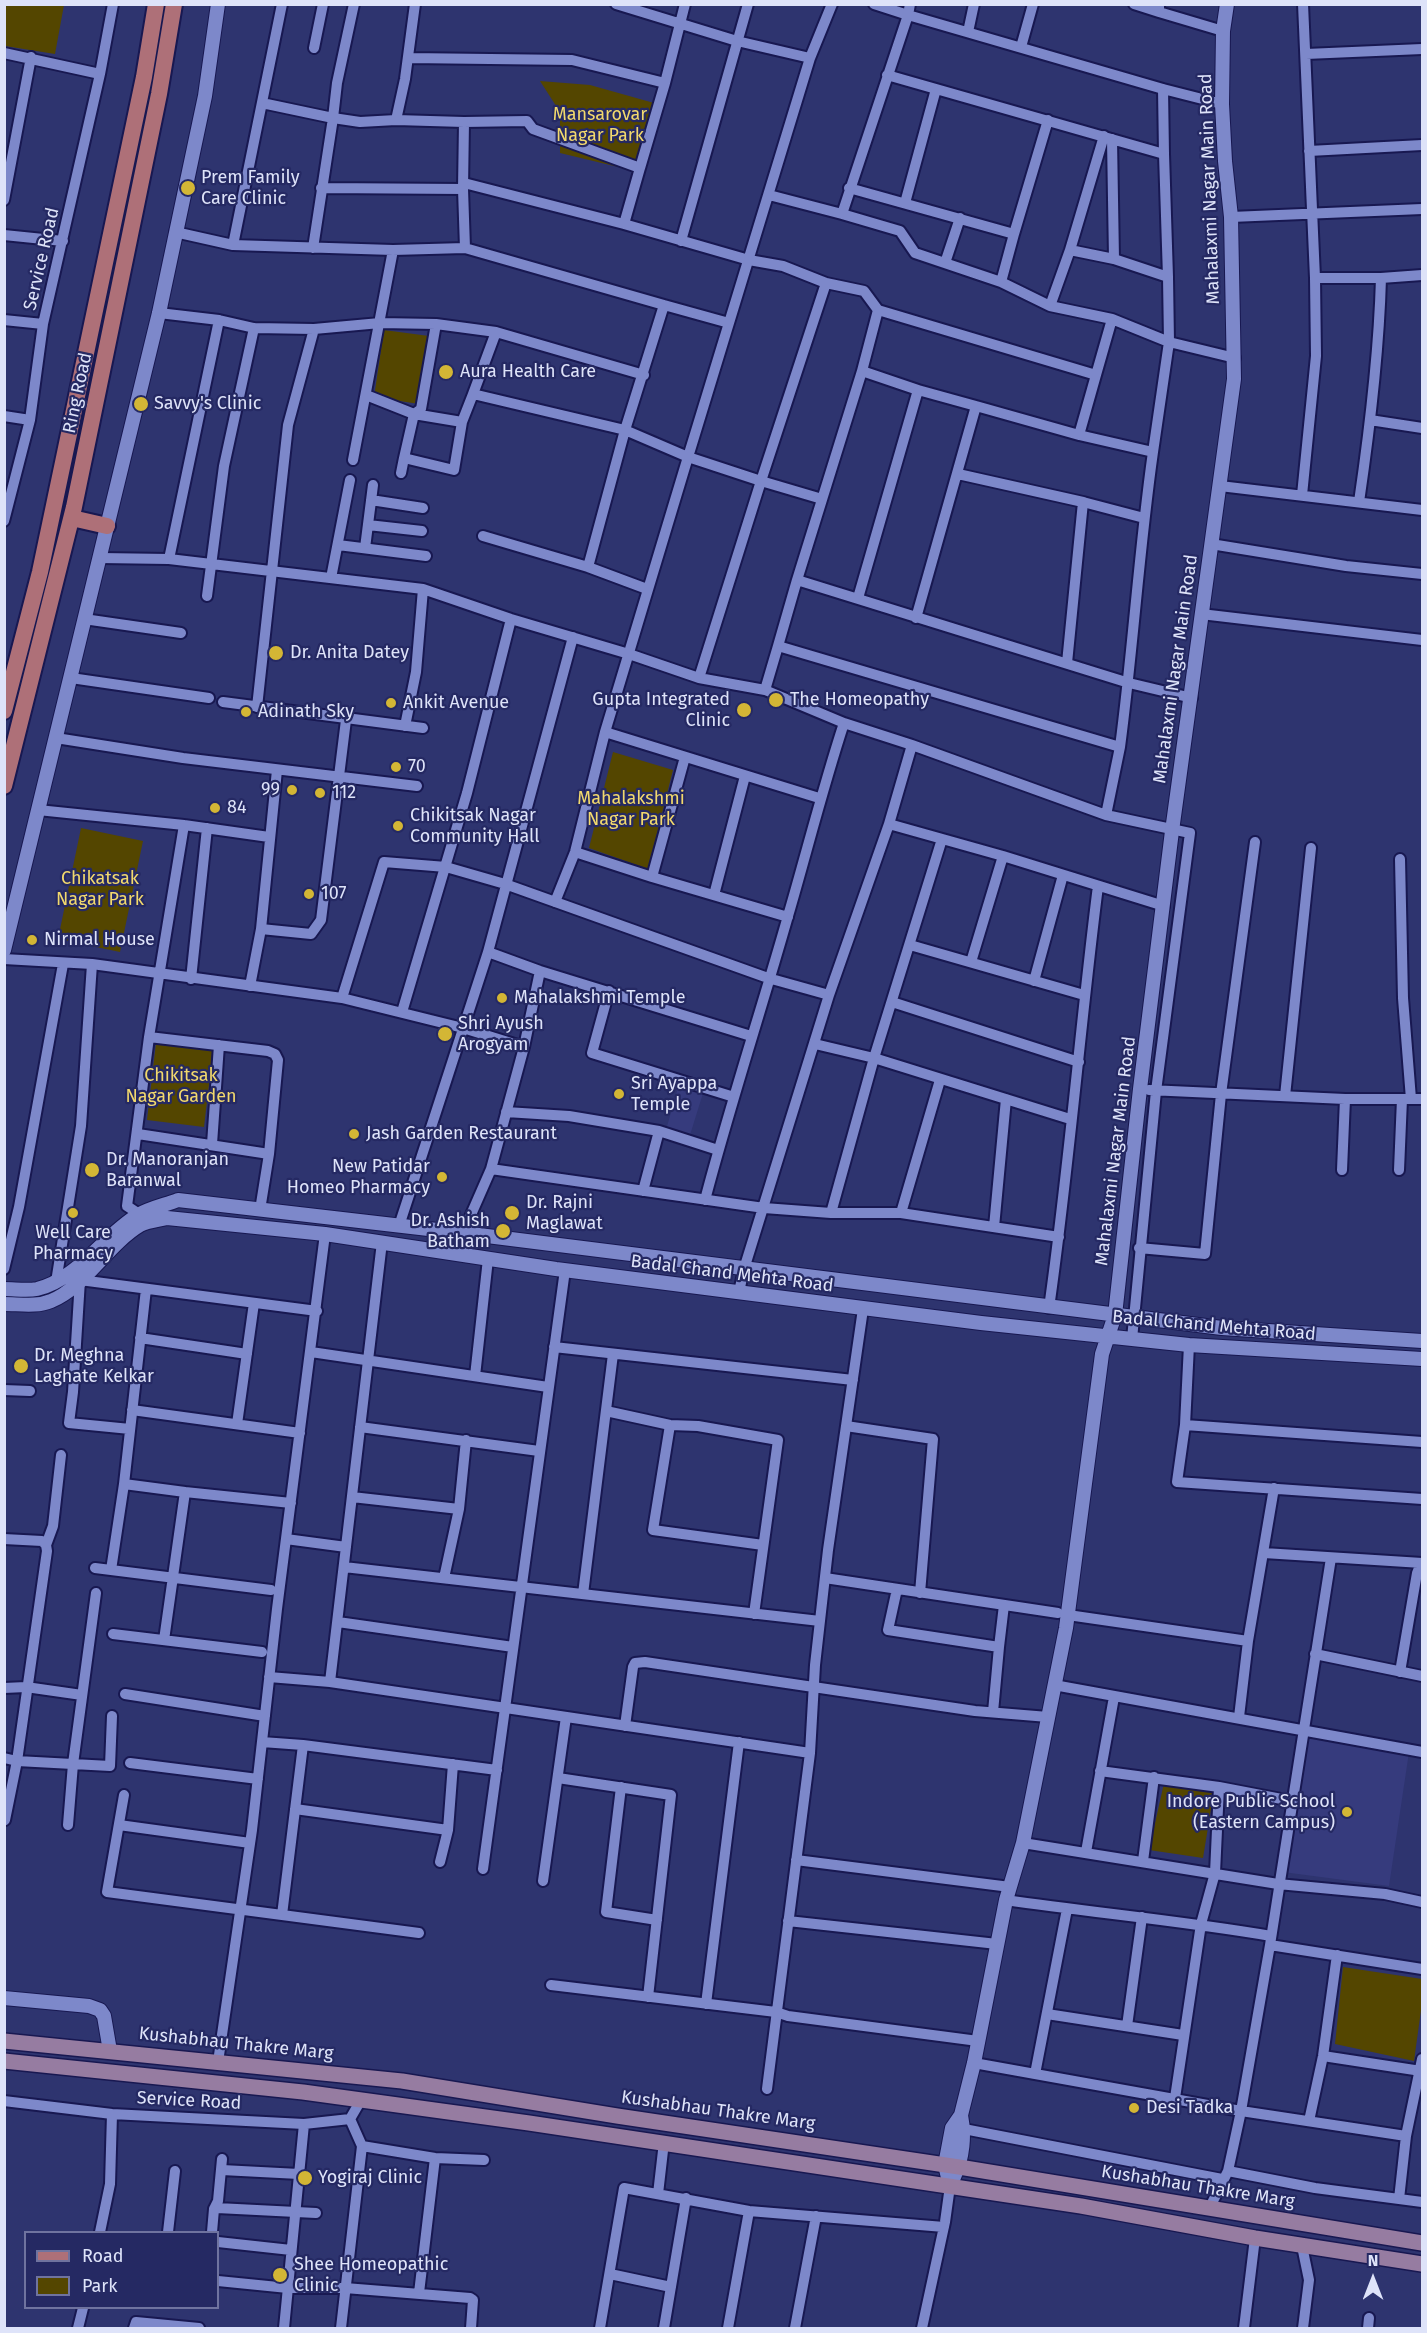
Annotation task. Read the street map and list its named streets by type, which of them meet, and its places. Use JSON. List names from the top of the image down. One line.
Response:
{"streets":{"main road":["Ring Road","Kushabhau Thakre Marg"],"street":["Mahalaxmi Nagar Main Road","Service Road","Badal Chand Mehta Road"]},"crossings":[["Mahalaxmi Nagar Main Road","Badal Chand Mehta Road"],["Mahalaxmi Nagar Main Road","Kushabhau Thakre Marg"]],"parks":["Mansarovar Nagar Park","Mahalakshmi Nagar Park","Chikatsak Nagar Park","Chikitsak Nagar Garden"],"places":["Prem Family Care Clinic","Aura Health Care","Savvy's Clinic","Dr. Anita Datey","The Homeopathy","Ankit Avenue","Gupta Integrated Clinic","Adinath Sky","70","99","112","84","Chikitsak Nagar Community Hall","107","Nirmal House","Mahalakshmi Temple","Shri Ayush Arogyam","Sri Ayappa Temple","Jash Garden Restaurant","Dr. Manoranjan Baranwal","New Patidar Homeo Pharmacy","Well Care Pharmacy","Dr. Rajni Maglawat","Dr. Ashish Batham","Dr. Meghna Laghate Kelkar","Indore Public School (Eastern Campus)","Desi Tadka","Yogiraj Clinic","Shee Homeopathic Clinic"],"legend":["Road","Park"],"north":"top"}
